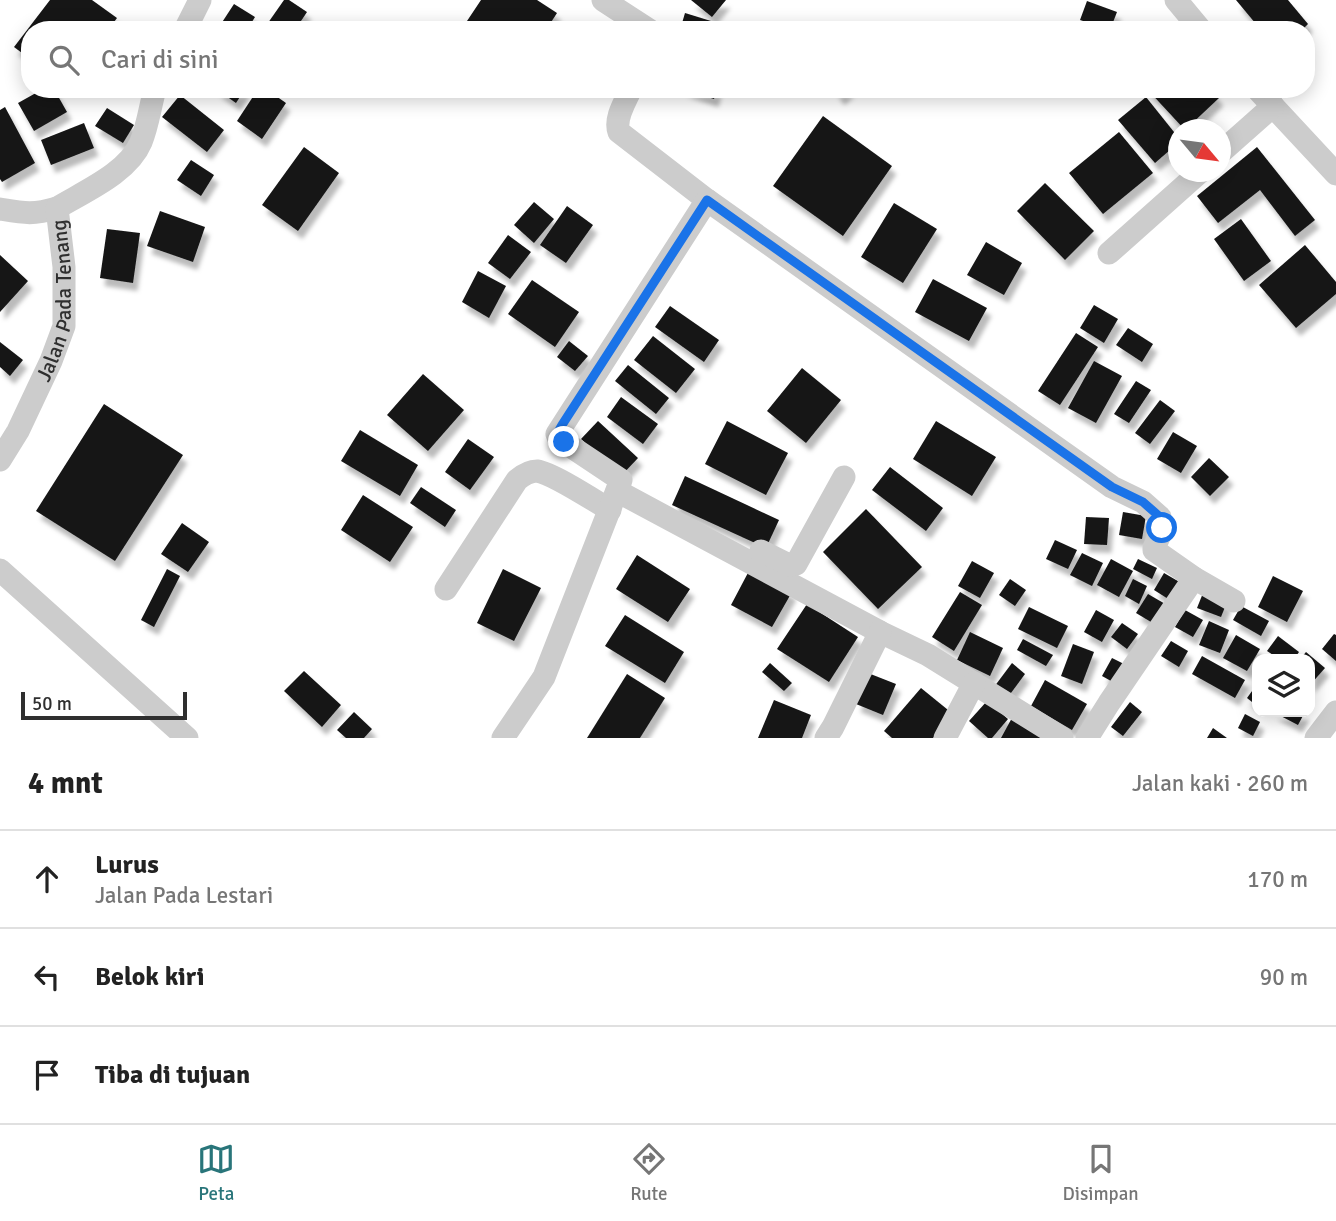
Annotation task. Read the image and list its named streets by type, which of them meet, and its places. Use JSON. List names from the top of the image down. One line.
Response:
{"streets":{"street":["Jalan Pada Tenang"]},"scale_bar":"50 m","north":"bottom right","page":{"search":"Cari di sini","scale":"50 m","heading":["4 mnt","Jalan kaki · 260 m"],"list":[["Lurus","Jalan Pada Lestari","170 m"],["Belok kiri","90 m"],"Tiba di tujuan"],"nav":["Peta","Rute","Disimpan"]}}
